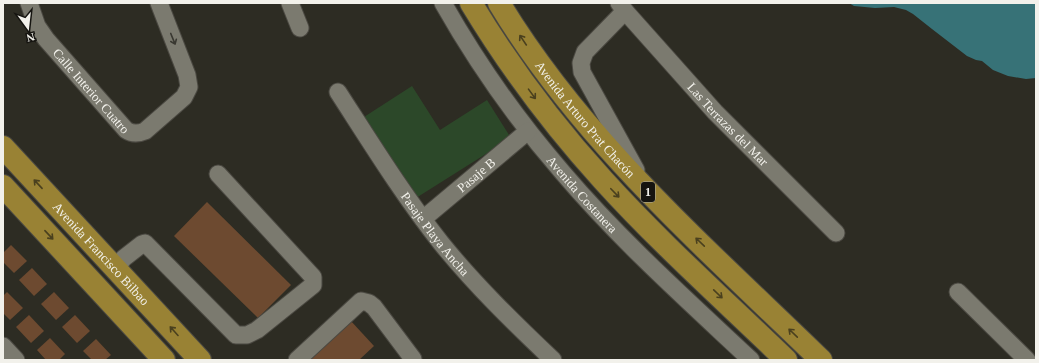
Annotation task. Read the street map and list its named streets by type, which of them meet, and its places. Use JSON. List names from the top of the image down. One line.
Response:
{"streets":{"main road":["Avenida Arturo Prat Chacón","1","Avenida Francisco Bilbao"],"street":["Calle Interior Cuatro","Las Terrazas del Mar","Pasaje B","Avenida Costanera","Pasaje Playa Ancha"]},"crossings":[["Avenida Arturo Prat Chacón","Las Terrazas del Mar"],["Pasaje B","Avenida Costanera"],["Pasaje B","Pasaje Playa Ancha"]],"north":"bottom"}
